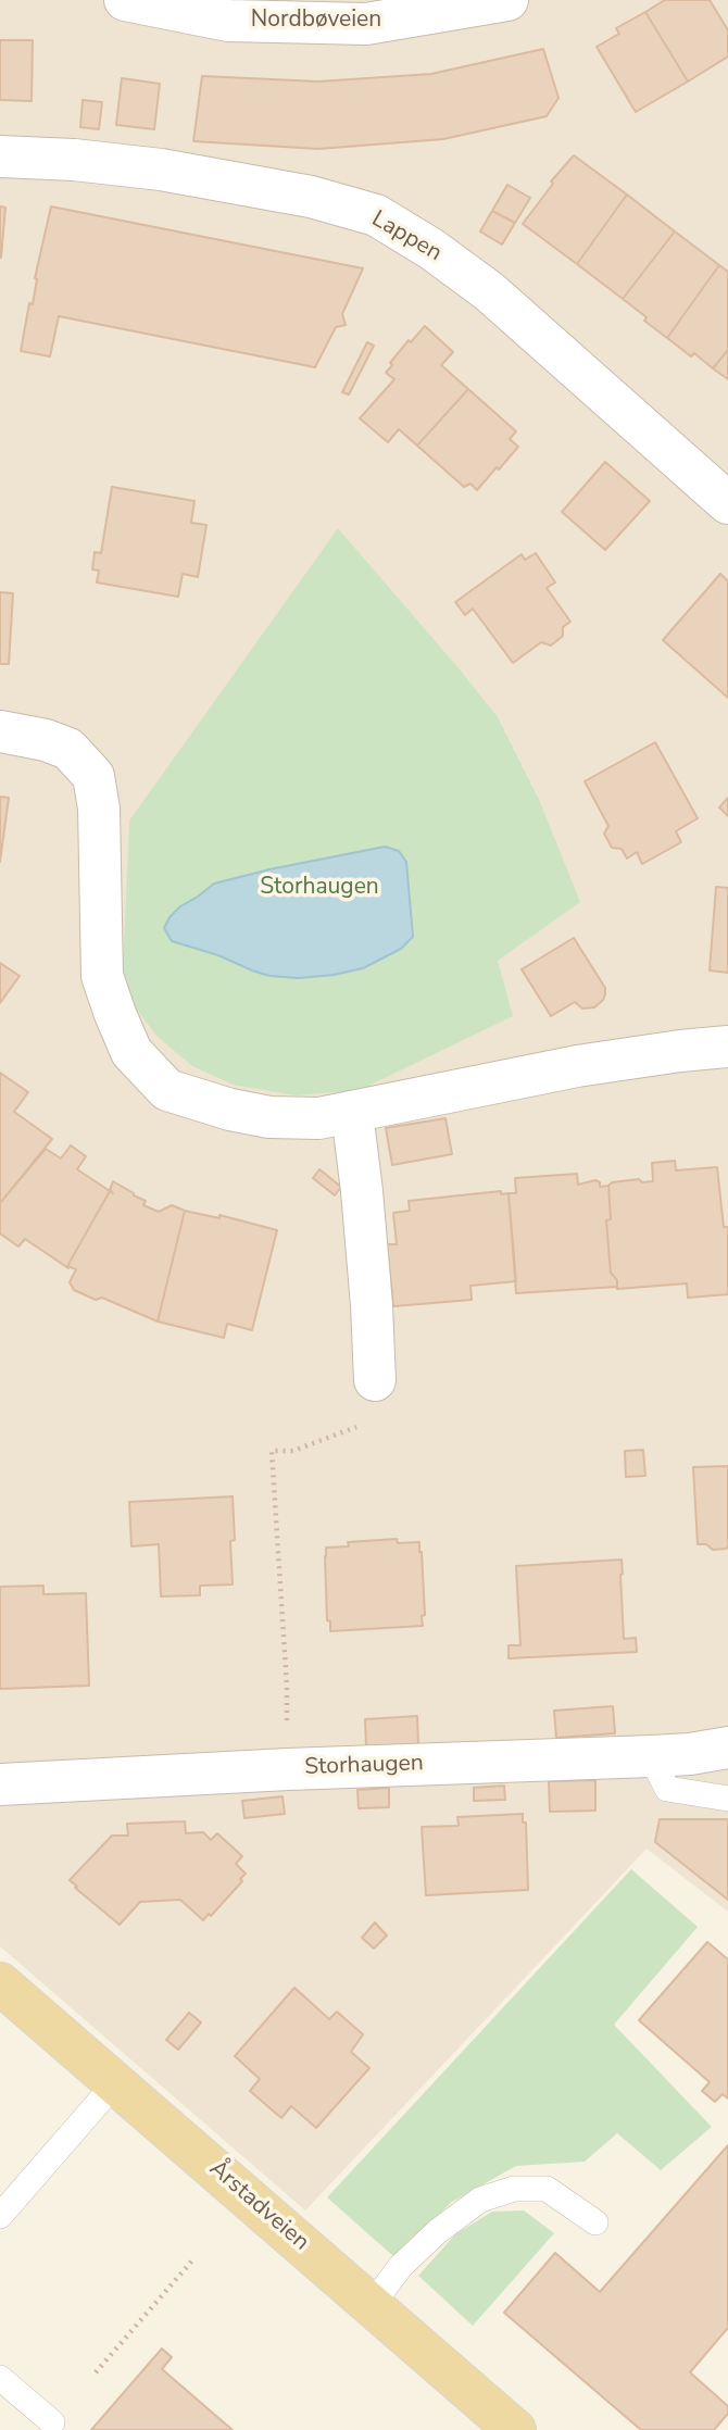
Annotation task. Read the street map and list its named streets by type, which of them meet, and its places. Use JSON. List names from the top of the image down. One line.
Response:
{"streets":{"main road":["Årstadveien"],"street":["Nordbøveien","Lappen","Storhaugen"]},"parks":["Storhaugen"]}
